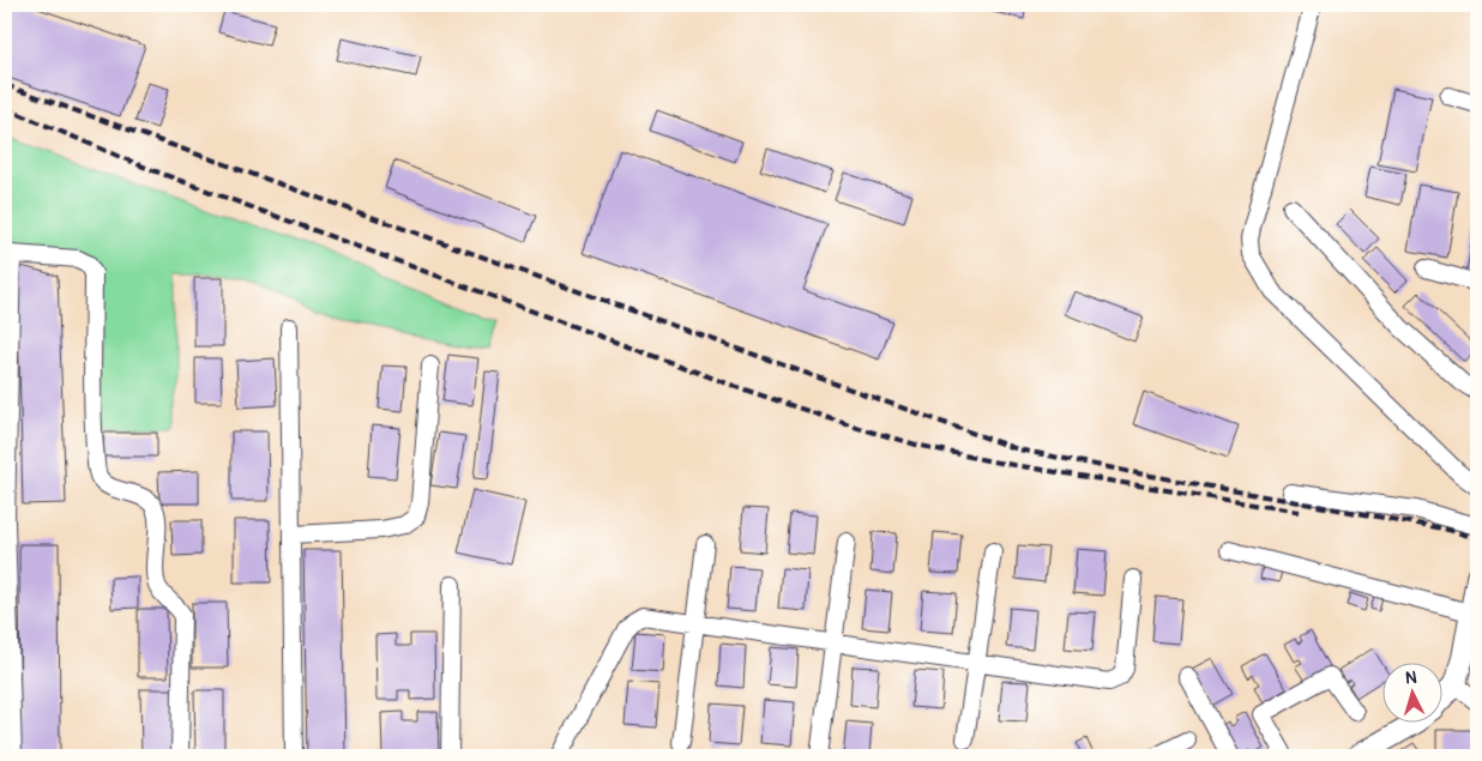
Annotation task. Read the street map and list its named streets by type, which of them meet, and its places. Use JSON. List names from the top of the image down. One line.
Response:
{"north":"top"}
